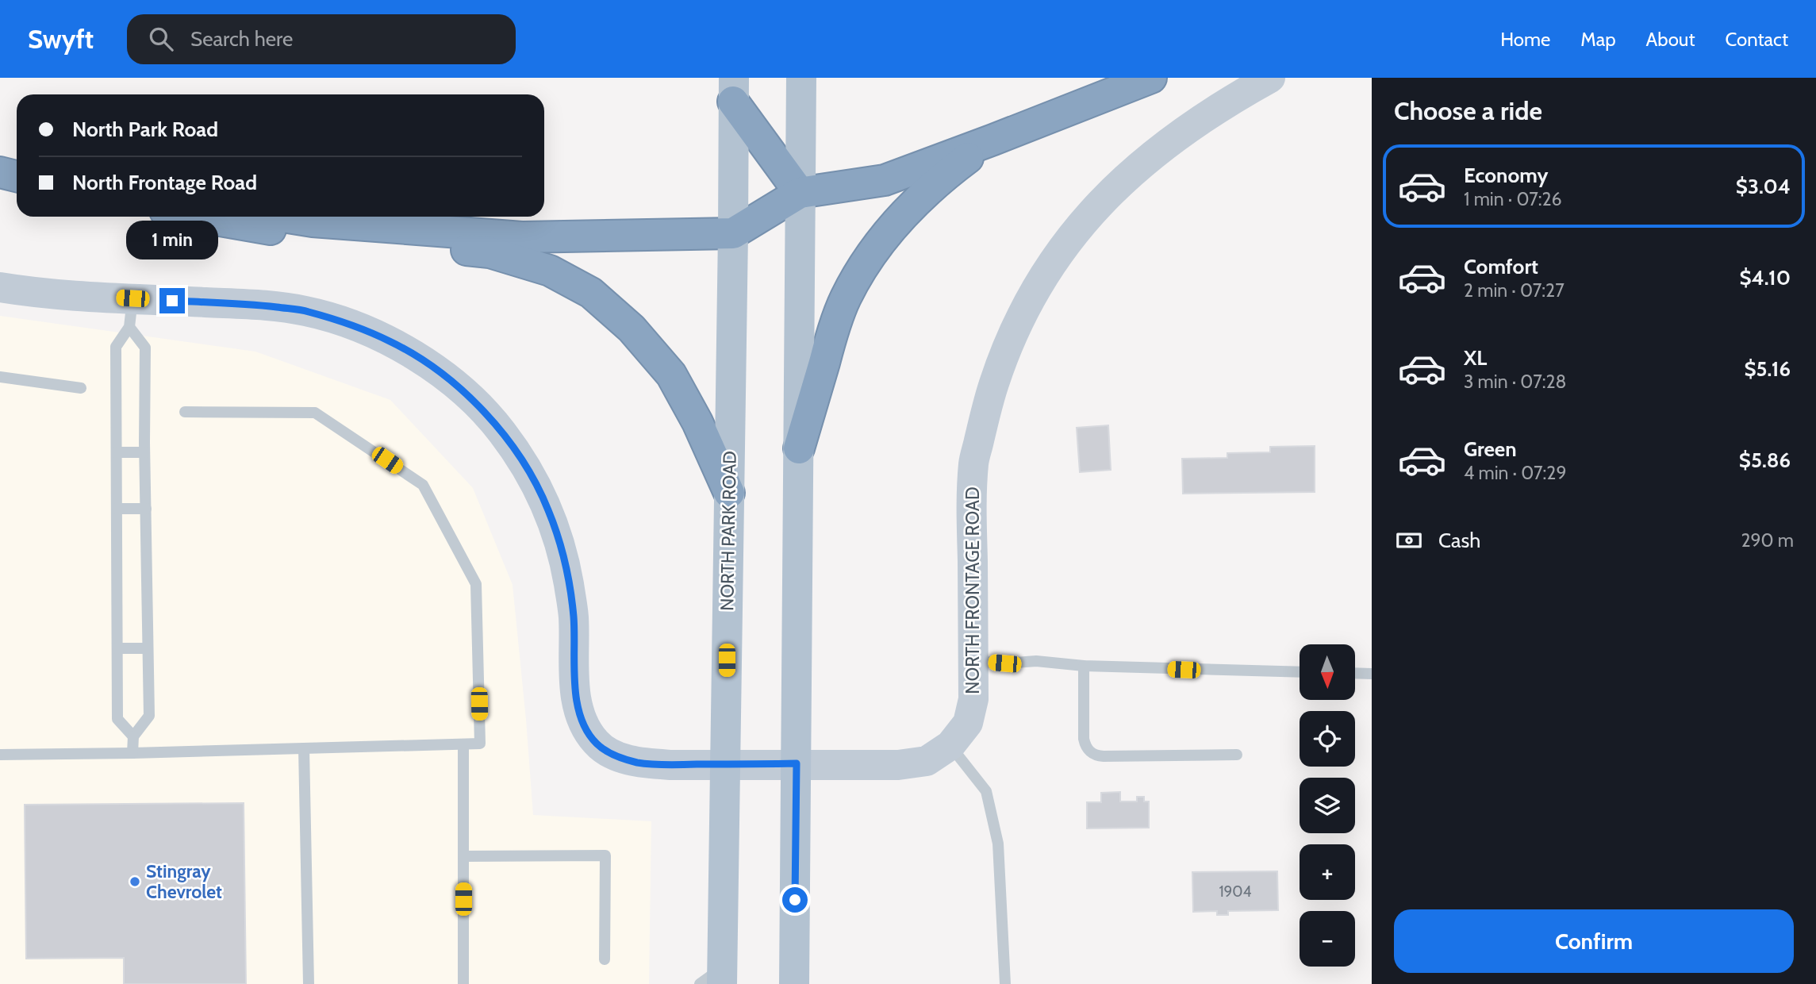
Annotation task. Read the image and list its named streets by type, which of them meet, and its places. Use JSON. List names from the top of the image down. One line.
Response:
{"streets":{"main road":["NORTH PARK ROAD"],"street":["NORTH FRONTAGE ROAD"]},"crossings":[["NORTH PARK ROAD","NORTH FRONTAGE ROAD"]],"places":["Stingray Chevrolet"],"house_numbers":["1904"],"north":"bottom","page":{"header":"Swyft","search":"Search here","nav":["Home","Map","About","Contact"],"heading":"Choose a ride","banner":["North Park Road","North Frontage Road"],"list":[{"name":"Economy","note":"1 min · 07:26","value":"$3.04"},{"name":"Comfort","note":"2 min · 07:27","value":"$4.10"},{"name":"XL","note":"3 min · 07:28","value":"$5.16"},{"name":"Green","note":"4 min · 07:29","value":"$5.86"}],"bubble":"1 min","pay":["Cash","290 m"],"map_buttons":["+","−"],"buttons":"Confirm"}}
